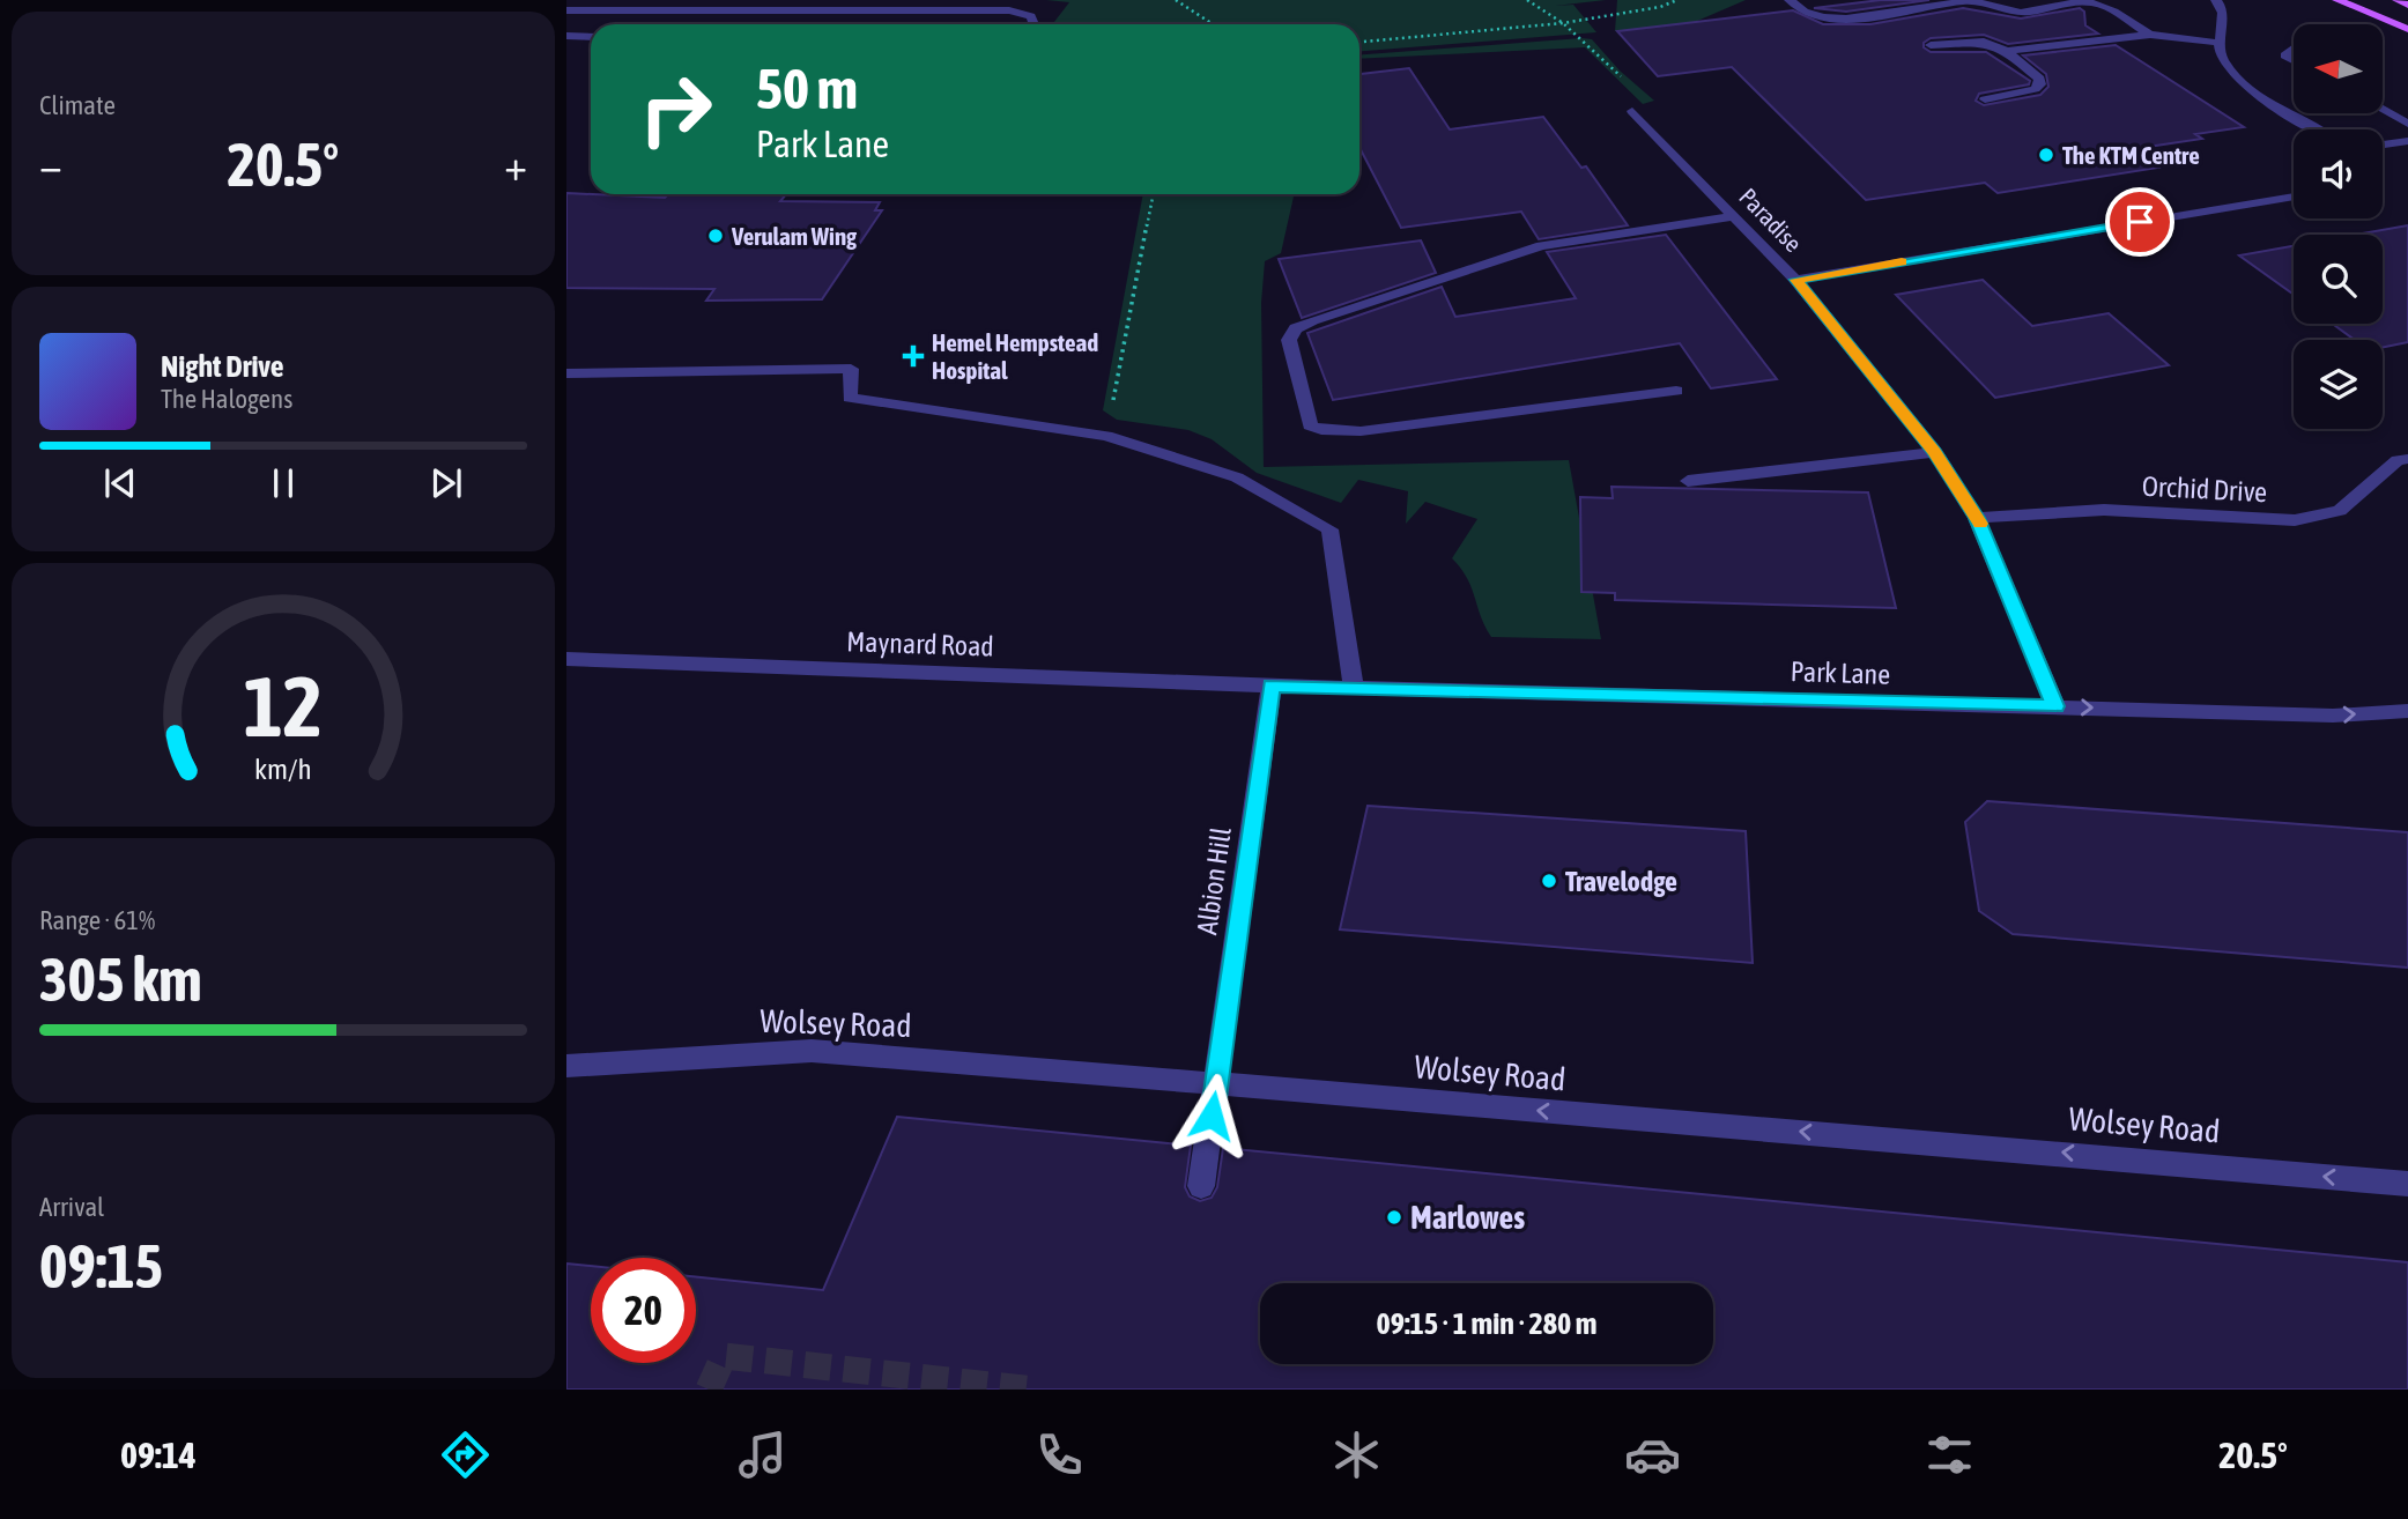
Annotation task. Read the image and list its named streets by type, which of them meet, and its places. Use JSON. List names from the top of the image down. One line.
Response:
{"streets":{"street":["Paradise","Orchid Drive","Maynard Road","Park Lane","Albion Hill","Wolsey Road"]},"crossings":[["Paradise","Orchid Drive"],["Paradise","Park Lane"],["Maynard Road","Park Lane"],["Maynard Road","Albion Hill"],["Park Lane","Albion Hill"],["Albion Hill","Wolsey Road"]],"one_way":["Wolsey Road"],"places":{"other":["The KTM Centre","Verulam Wing","Travelodge","Marlowes"],"health":["Hemel Hempstead Hospital"]},"north":"left","page":{"tile":["Climate",["Range · 61%","305 km"],["Arrival","09:15"]],"turn":["50 m","Park Lane"],"heat":["−","20.5°","+"],"song":["Night Drive","The Halogens"],"limit":"20","trip":"09:15 · 1 min · 280 m","tabs":["09:14","20.5°"],"gauge":["12","km/h"]}}
